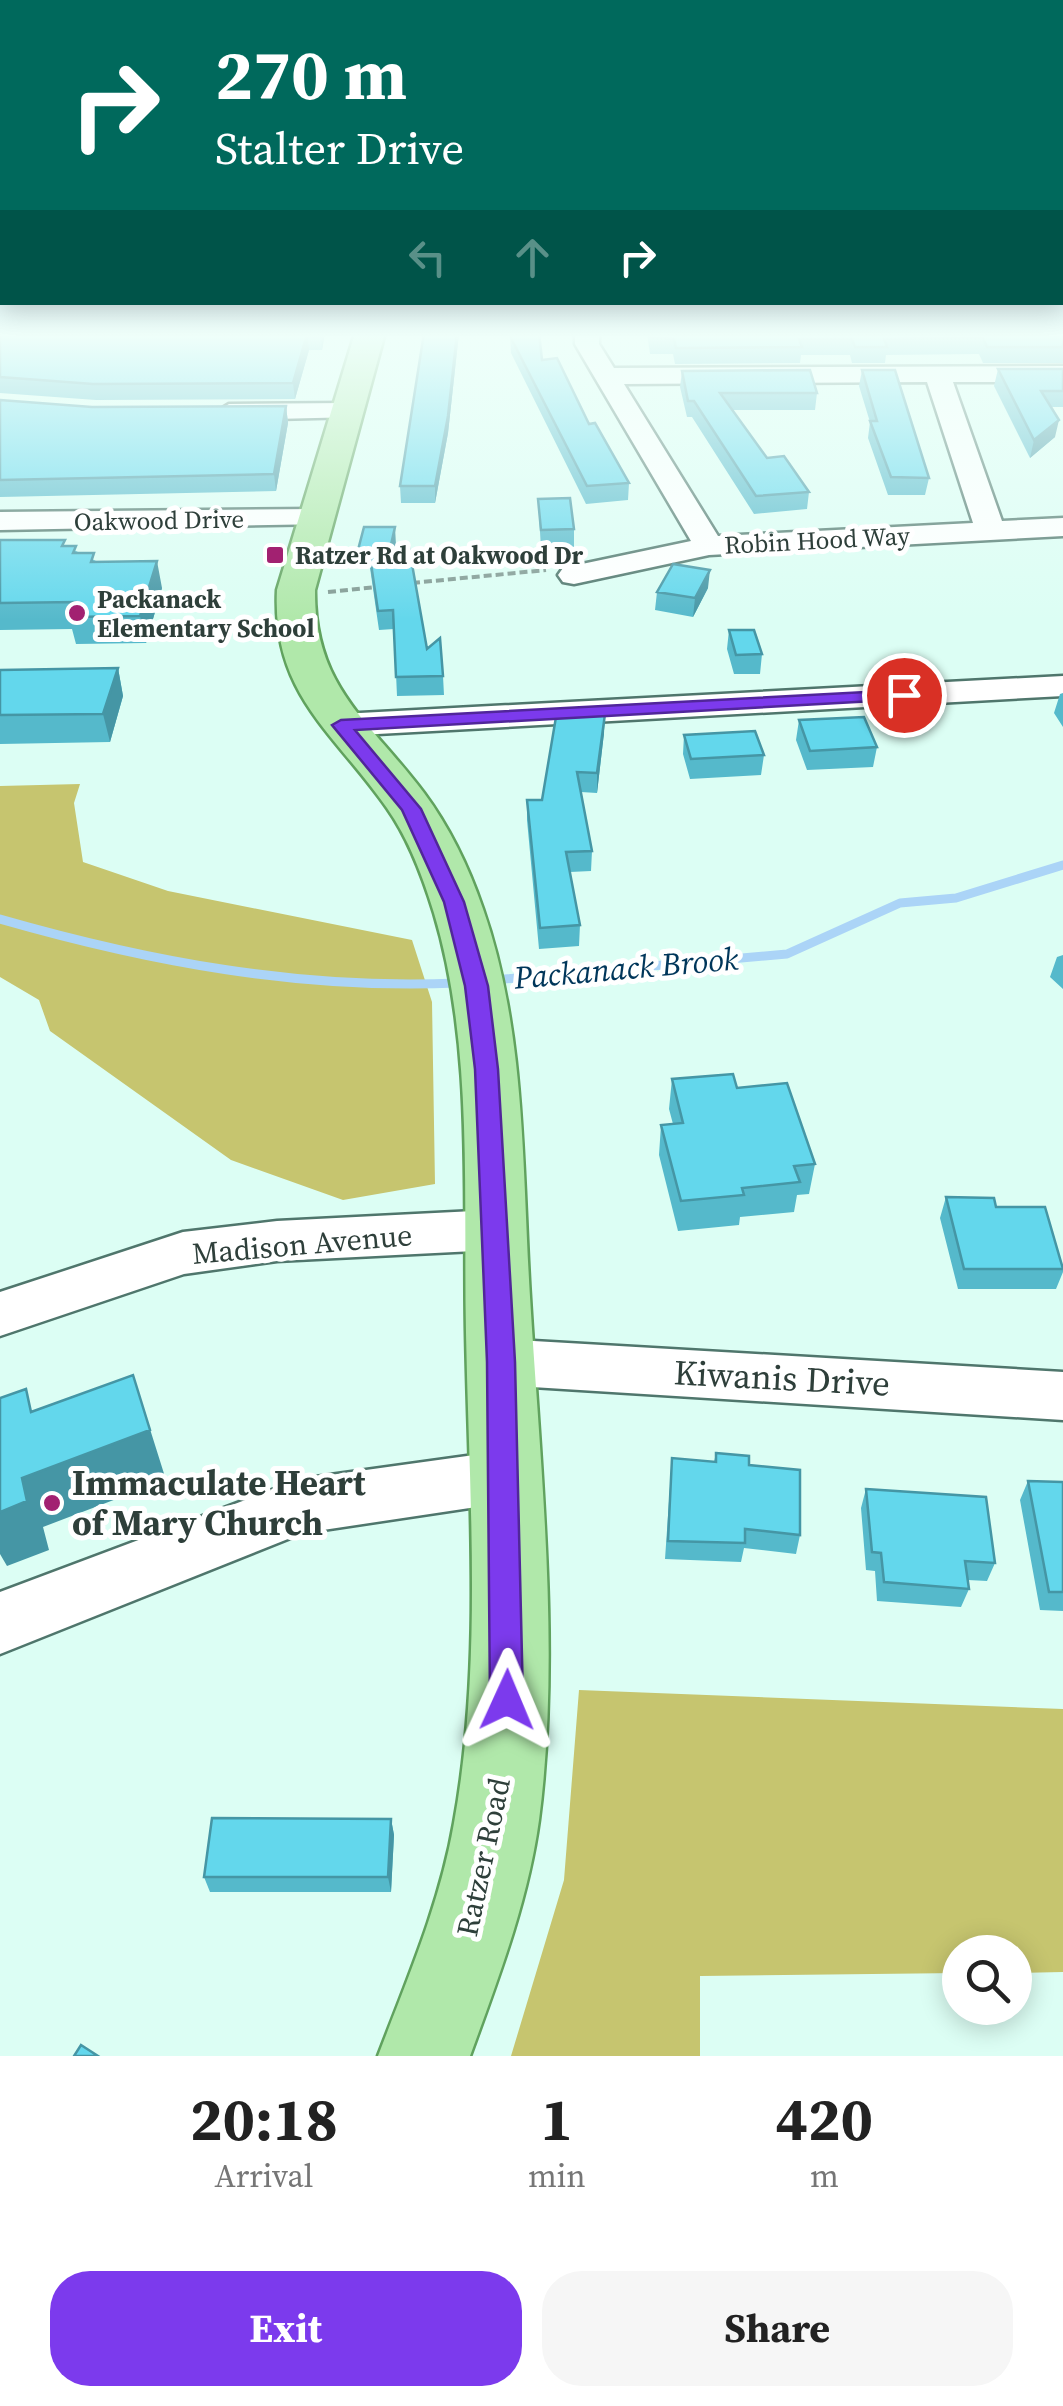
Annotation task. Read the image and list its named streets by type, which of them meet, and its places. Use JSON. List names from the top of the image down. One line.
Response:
{"streets":{"main road":["Ratzer Road"],"street":["Oakwood Drive","Robin Hood Way","Madison Avenue","Kiwanis Drive"]},"crossings":[["Oakwood Drive","Ratzer Road"],["Madison Avenue","Ratzer Road"],["Kiwanis Drive","Ratzer Road"]],"water":["Packanack Brook"],"places":{"transit":["Ratzer Rd at Oakwood Dr"],"other":["Packanack Elementary School","Immaculate Heart of Mary Church"]},"page":{"turn":["270 m","Stalter Drive"],"eta":["20:18","Arrival","1","min","420","m"],"buttons":["Exit","Share"]}}
